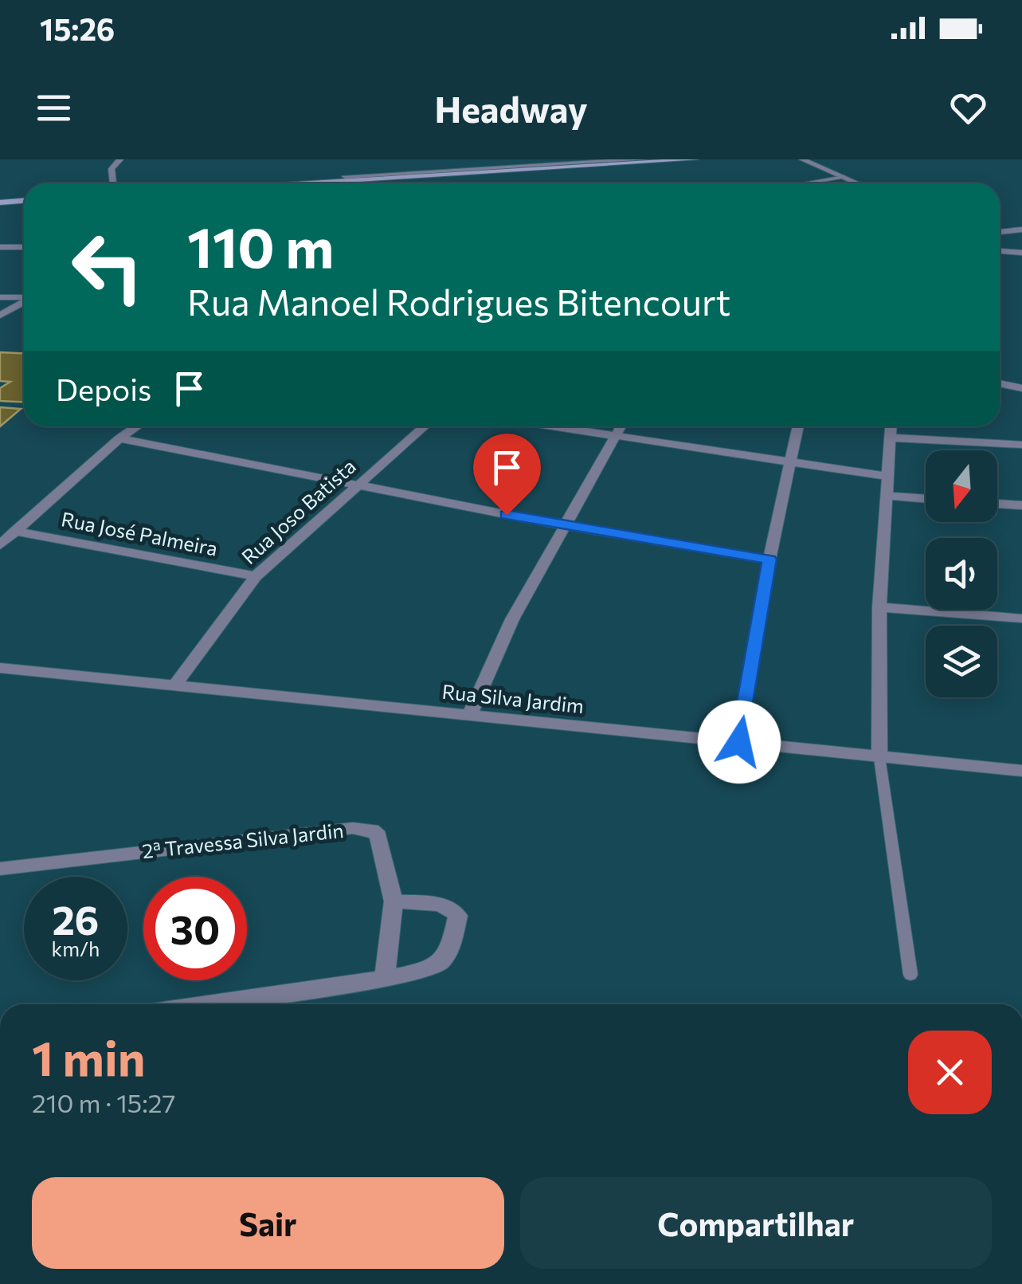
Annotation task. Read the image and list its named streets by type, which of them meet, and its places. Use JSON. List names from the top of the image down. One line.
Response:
{"streets":{"street":["Rua Joso Batista","Rua José Palmeira","Rua Silva Jardim","2ª Travessa Silva Jardin"]},"crossings":[["Rua Joso Batista","Rua José Palmeira"],["Rua Joso Batista","Rua Silva Jardim"]],"north":"bottom","page":{"status":"15:26","header":"Headway","turn":["110 m","Rua Manoel Rodrigues Bitencourt"],"then":"Depois","speed":"26 km/h","limit":"30","heading":["1 min","210 m · 15:27"],"buttons":["Sair","Compartilhar"]}}
